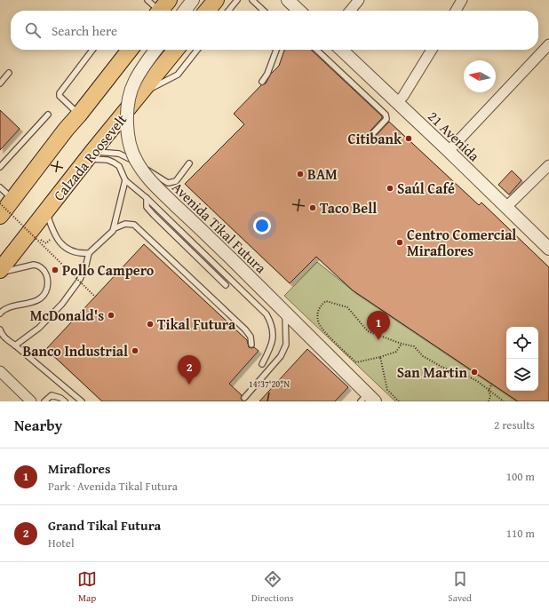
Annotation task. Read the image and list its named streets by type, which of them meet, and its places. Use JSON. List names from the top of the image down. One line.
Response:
{"streets":{"highway":["Calzada Roosevelt"],"street":["21 Avenida","Avenida Tikal Futura"]},"places":["Citibank","BAM","Saúl Café","Taco Bell","Centro Comercial Miraflores","Pollo Campero","McDonald's","Tikal Futura","Banco Industrial","San Martin"],"north":"left","page":{"search":"Search here","pins":["1","2"],"heading":["Nearby","2 results"],"list":[{"mark":"1","name":"Miraflores","note":"Park · Avenida Tikal Futura","value":"100 m"},{"mark":"2","name":"Grand Tikal Futura","note":"Hotel","value":"110 m"}],"nav":["Map","Directions","Saved"]},"coordinates":["14°37'20\"N"]}
